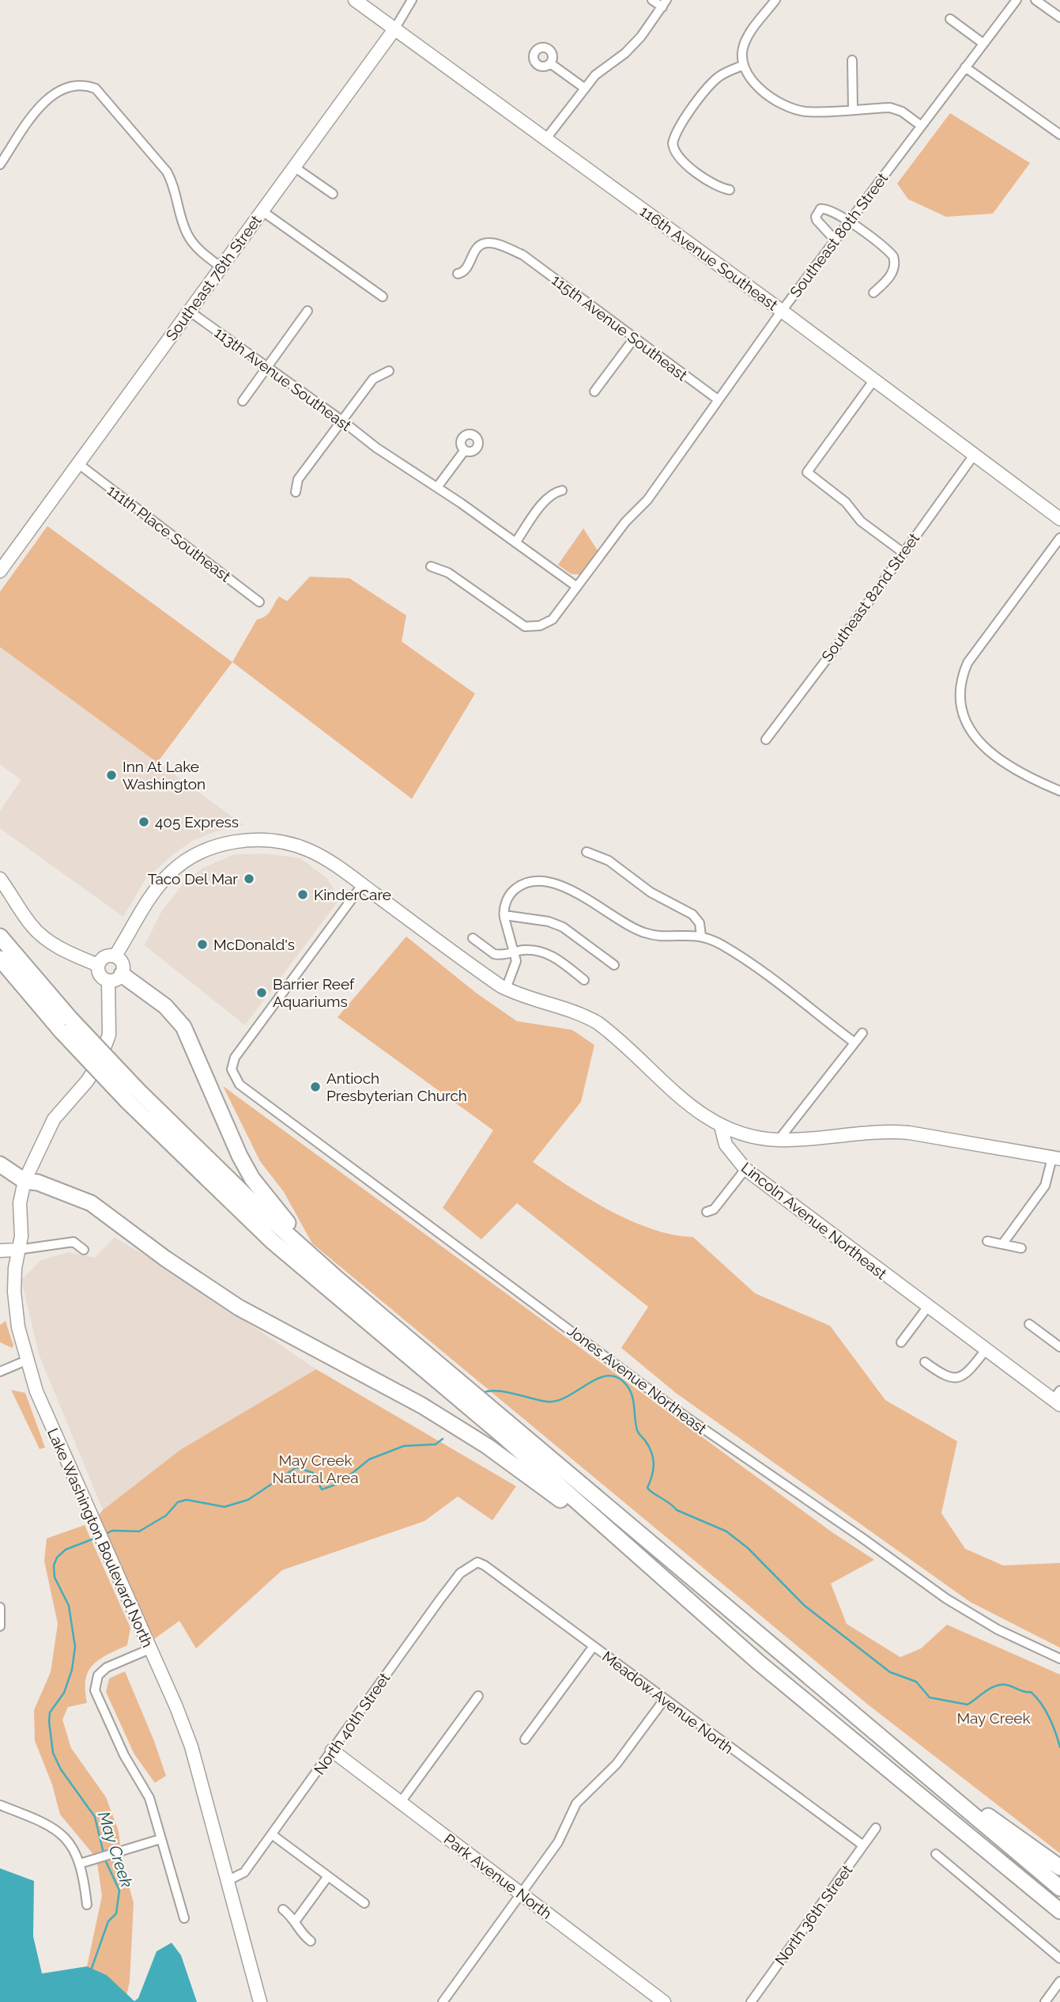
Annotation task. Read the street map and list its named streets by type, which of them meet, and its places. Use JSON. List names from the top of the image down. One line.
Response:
{"streets":{"street":["Southeast 80th Street","116th Avenue Southeast","Southeast 76th Street","115th Avenue Southeast","113th Avenue Southeast","111th Place Southeast","Southeast 82nd Street","Lincoln Avenue Northeast","Jones Avenue Northeast","Lake Washington Boulevard North","Meadow Avenue North","North 40th Street","Park Avenue North","North 36th Street"]},"crossings":[["Southeast 80th Street","116th Avenue Southeast"],["Southeast 80th Street","115th Avenue Southeast"],["116th Avenue Southeast","Southeast 76th Street"],["116th Avenue Southeast","Southeast 82nd Street"],["Southeast 76th Street","113th Avenue Southeast"],["Southeast 76th Street","111th Place Southeast"],["Lake Washington Boulevard North","North 40th Street"],["Meadow Avenue North","North 40th Street"],["Meadow Avenue North","North 36th Street"],["North 40th Street","Park Avenue North"]],"water":["May Creek"],"parks":["May Creek Natural Area","May Creek"],"places":["Inn At Lake Washington","405 Express","Taco Del Mar","KinderCare","McDonald's","Barrier Reef Aquariums","Antioch Presbyterian Church"]}
